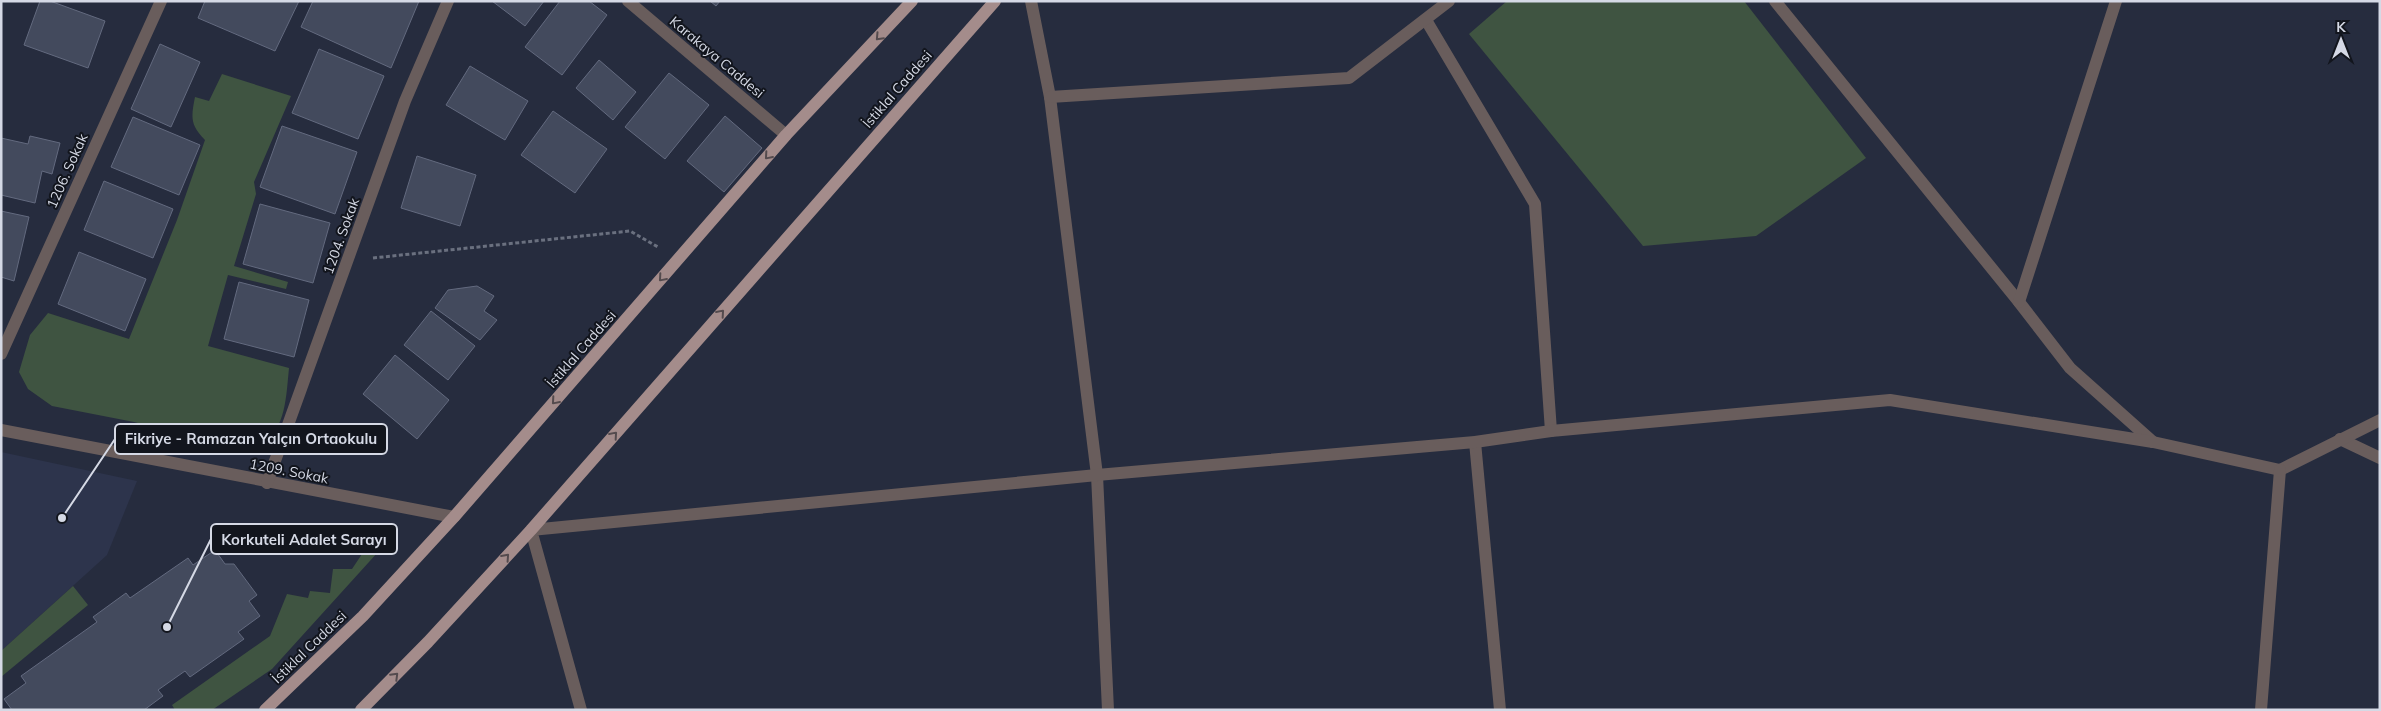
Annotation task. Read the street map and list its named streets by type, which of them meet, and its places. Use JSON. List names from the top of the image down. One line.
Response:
{"streets":{"main road":["İstiklal Caddesi"],"street":["Karakaya Caddesi","1206. Sokak","1204. Sokak","1209. Sokak"]},"crossings":[["Karakaya Caddesi","İstiklal Caddesi"],["İstiklal Caddesi","1209. Sokak"],["1204. Sokak","1209. Sokak"]],"places":["Fikriye - Ramazan Yalçın Ortaokulu","Korkuteli Adalet Sarayı"],"north":"top"}
